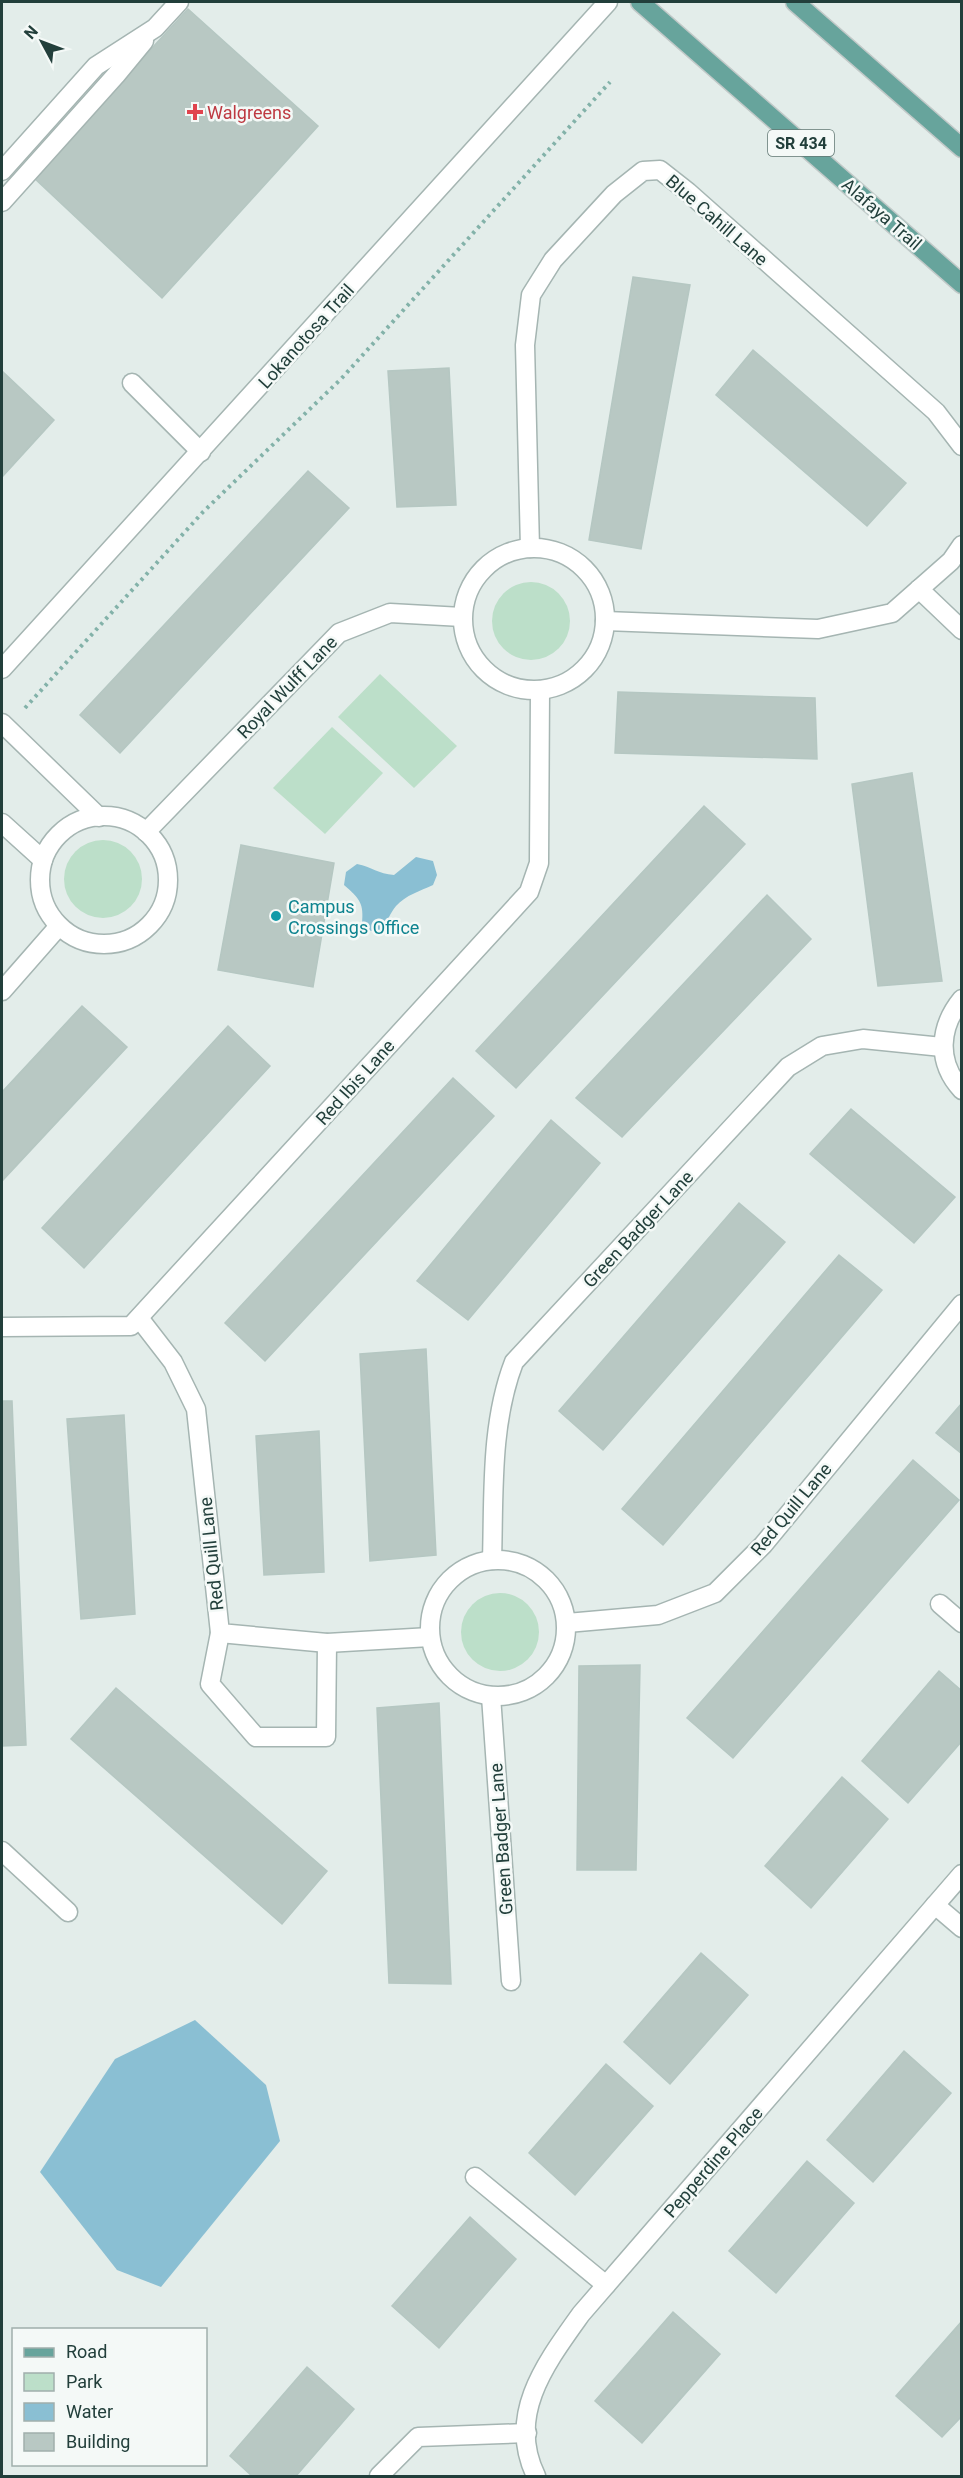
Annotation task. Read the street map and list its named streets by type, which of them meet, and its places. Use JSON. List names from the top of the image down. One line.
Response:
{"streets":{"main road":["SR 434","Alafaya Trail"],"street":["Blue Cahill Lane","Lokanotosa Trail","Royal Wulff Lane","Red Ibis Lane","Green Badger Lane","Red Quill Lane","Pepperdine Place"]},"crossings":[["Blue Cahill Lane","Royal Wulff Lane"],["Blue Cahill Lane","Red Ibis Lane"],["Royal Wulff Lane","Red Ibis Lane"],["Red Ibis Lane","Red Quill Lane"],["Green Badger Lane","Red Quill Lane"]],"places":{"health":["Walgreens"],"other":["Campus Crossings Office"]},"legend":["Road","Park","Water","Building"],"north":"top left"}
